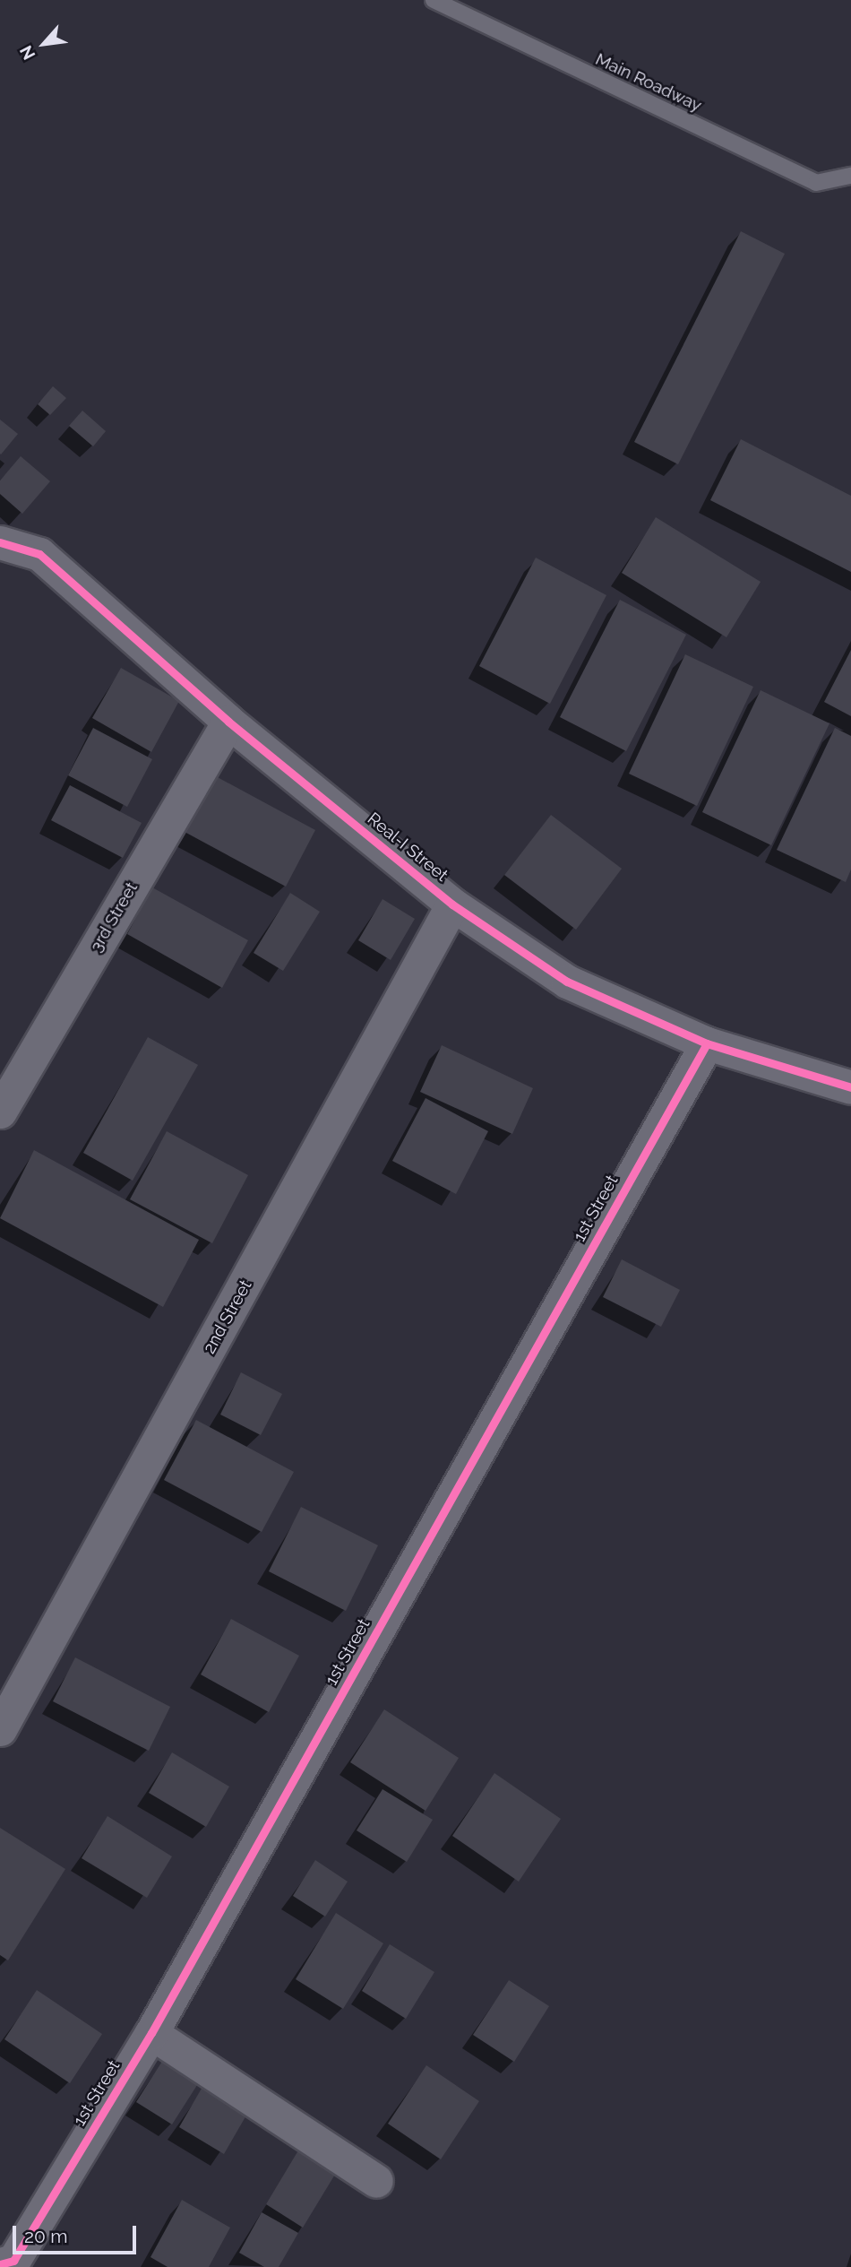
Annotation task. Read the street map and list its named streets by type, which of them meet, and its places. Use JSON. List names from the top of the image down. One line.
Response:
{"streets":{"street":["Real-I Street","3rd Street","1st Street","2nd Street"],"lane":["Main Roadway"]},"crossings":[["Real-I Street","3rd Street"],["Real-I Street","1st Street"],["Real-I Street","2nd Street"]],"scale_bar":"20 m","north":"bottom left"}
